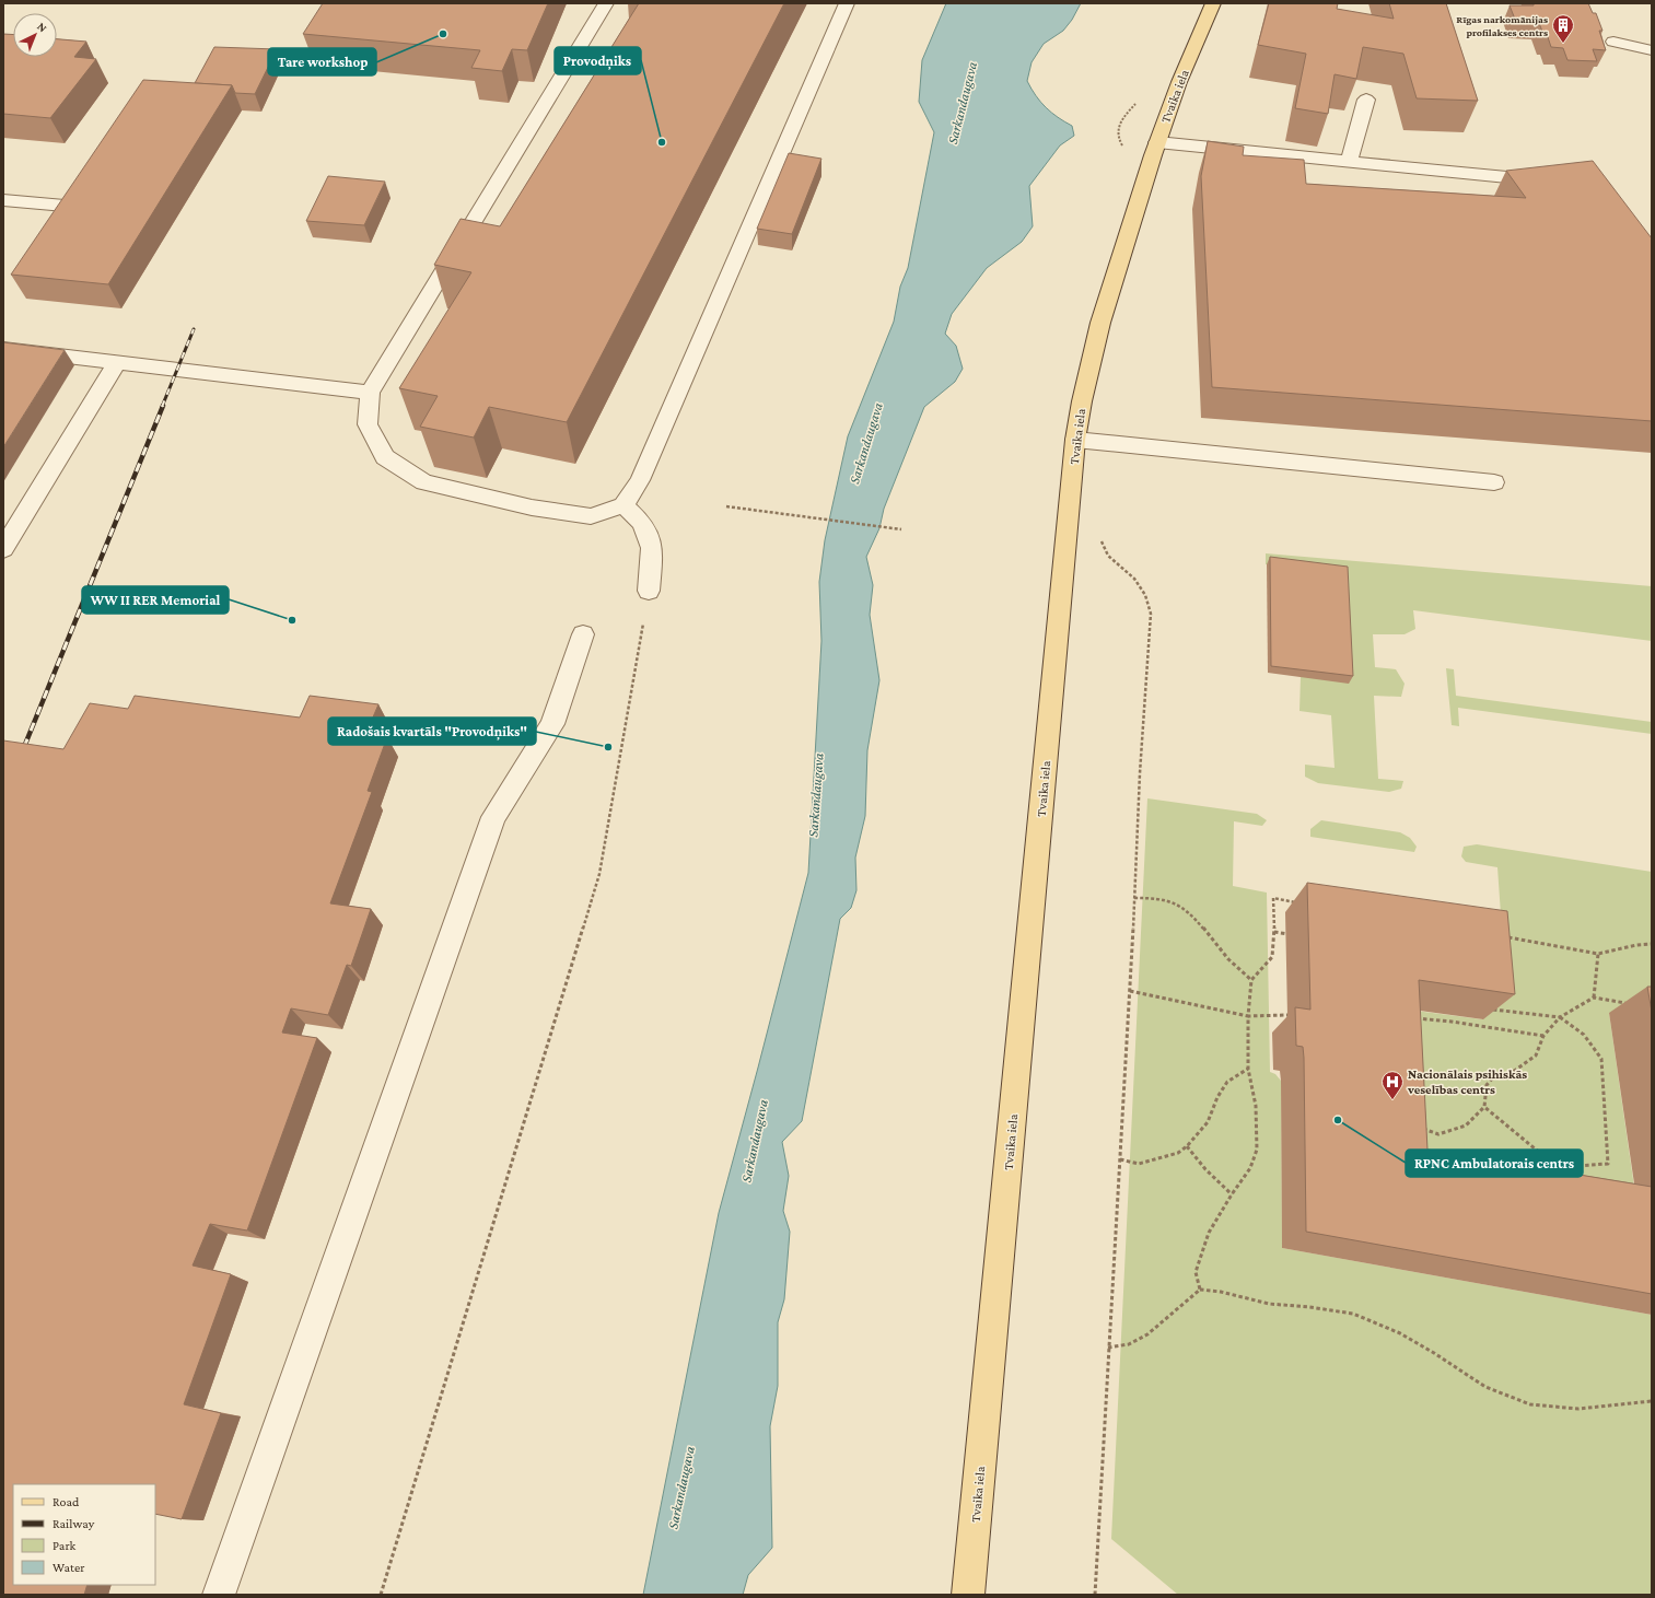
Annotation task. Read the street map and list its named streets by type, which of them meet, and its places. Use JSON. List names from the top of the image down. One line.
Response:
{"streets":{"main road":["Tvaika iela"]},"water":["Sarkandaugava"],"places":{"other":["Tare workshop","Provodņiks","WW II RER Memorial","Radošais kvartāls \"Provodņiks\"","RPNC Ambulatorais centrs"],"building":["Rīgas narkomānijas profilakses centrs"],"hospital":["Nacionālais psihiskās veselības centrs"]},"legend":["Road","Railway","Park","Water"],"north":"top right"}
